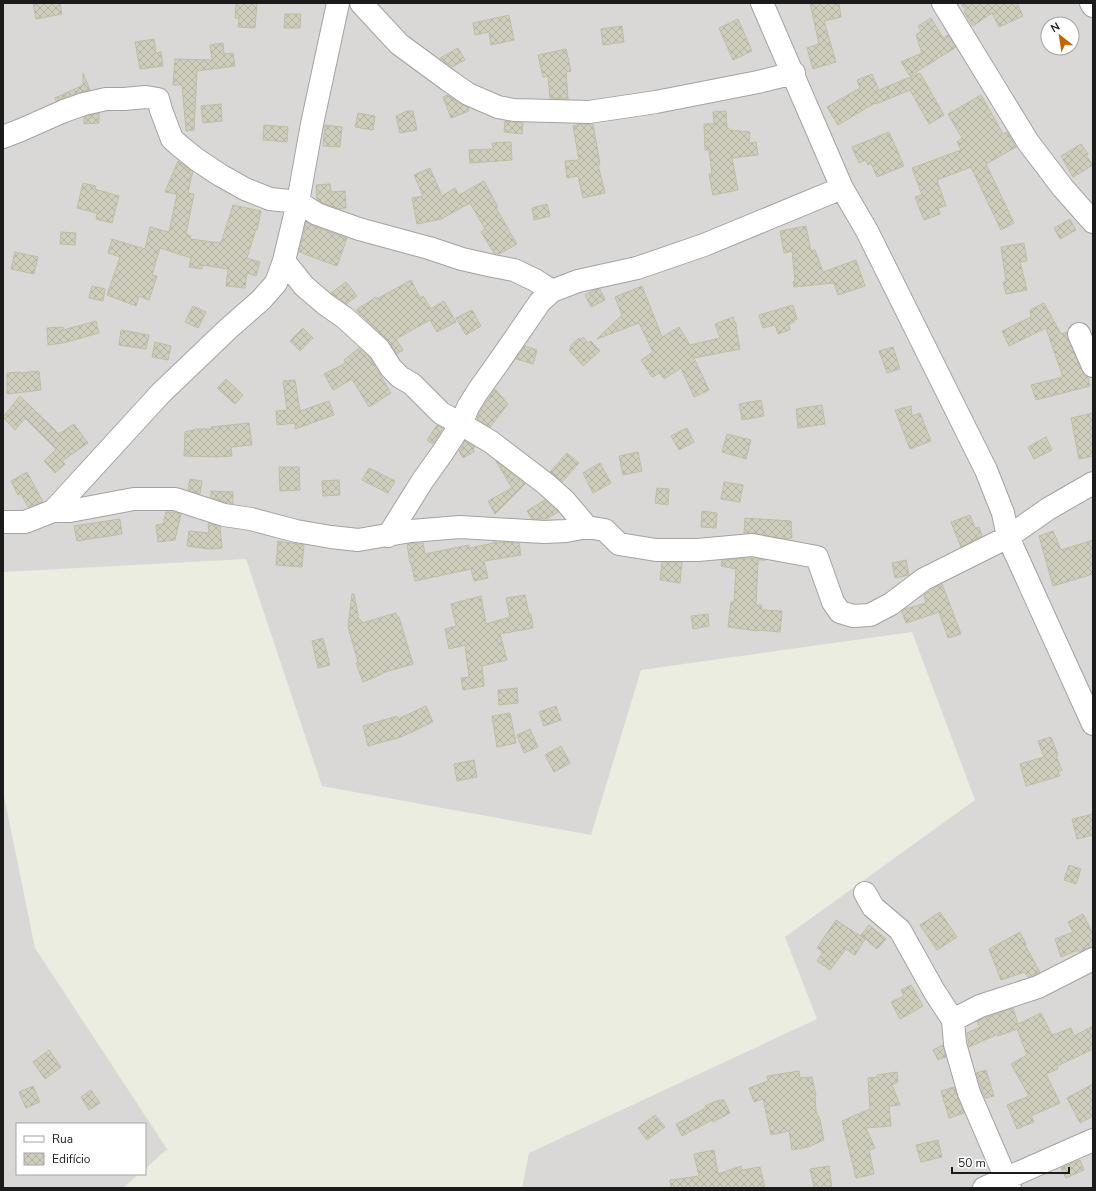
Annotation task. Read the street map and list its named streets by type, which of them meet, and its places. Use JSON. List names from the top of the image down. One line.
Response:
{"legend":["Rua","Edifício"],"scale_bar":"50 m","north":"top left"}
